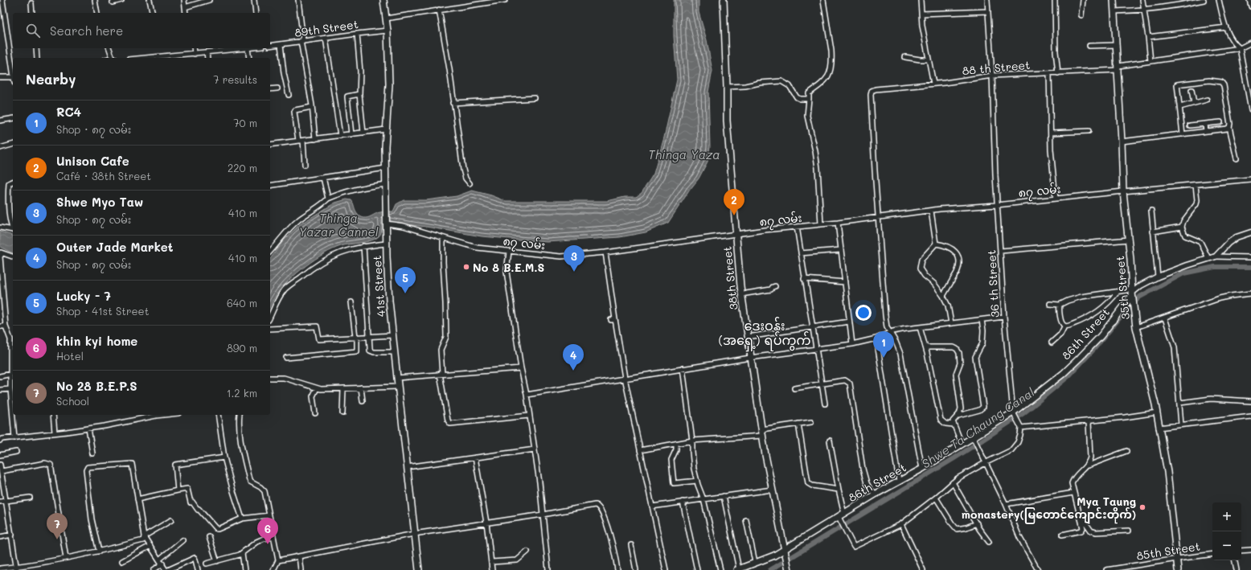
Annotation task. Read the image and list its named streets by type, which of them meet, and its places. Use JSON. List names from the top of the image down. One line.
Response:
{"streets":{"main road":["38th Street","41st Street","35th Street","86th Street"],"street":["89th Street","88 th Street","၈၇ လမ်း","36 th Street","85th Street"]},"crossings":[["89th Street","41st Street"],["88 th Street","၈၇ လမ်း"],["88 th Street","36 th Street"],["88 th Street","35th Street"],["၈၇ လမ်း","38th Street"],["၈၇ လမ်း","36 th Street"],["၈၇ လမ်း","41st Street"],["၈၇ လမ်း","35th Street"],["38th Street","86th Street"],["36 th Street","86th Street"],["35th Street","86th Street"],["35th Street","85th Street"]],"districts":["ဒေးဝန်း (အရှေ့) ရပ်ကွက်"],"water":["Thinga Yaza","Thinga Yazar Cannel","Shwe Ta Chaung Canal"],"places":["No 8 B.E.M.S","Mya Taung monastery(မြတောင်ကျောင်းတိုက်)"],"page":{"search":"Search here","heading":["Nearby","7 results"],"list":[{"mark":"1","name":"RC4","note":"Shop · ၈၇ လမ်း","value":"70 m"},{"mark":"2","name":"Unison Cafe","note":"Café · 38th Street","value":"220 m"},{"mark":"3","name":"Shwe Myo Taw","note":"Shop · ၈၇ လမ်း","value":"410 m"},{"mark":"4","name":"Outer Jade Market","note":"Shop · ၈၇ လမ်း","value":"410 m"},{"mark":"5","name":"Lucky - 7","note":"Shop · 41st Street","value":"640 m"},{"mark":"6","name":"khin kyi home","note":"Hotel","value":"890 m"},{"mark":"7","name":"No 28 B.E.P.S","note":"School","value":"1.2 km"}],"pins":["2","3","5","1","4","7","6"],"map_buttons":["+","−"]}}
